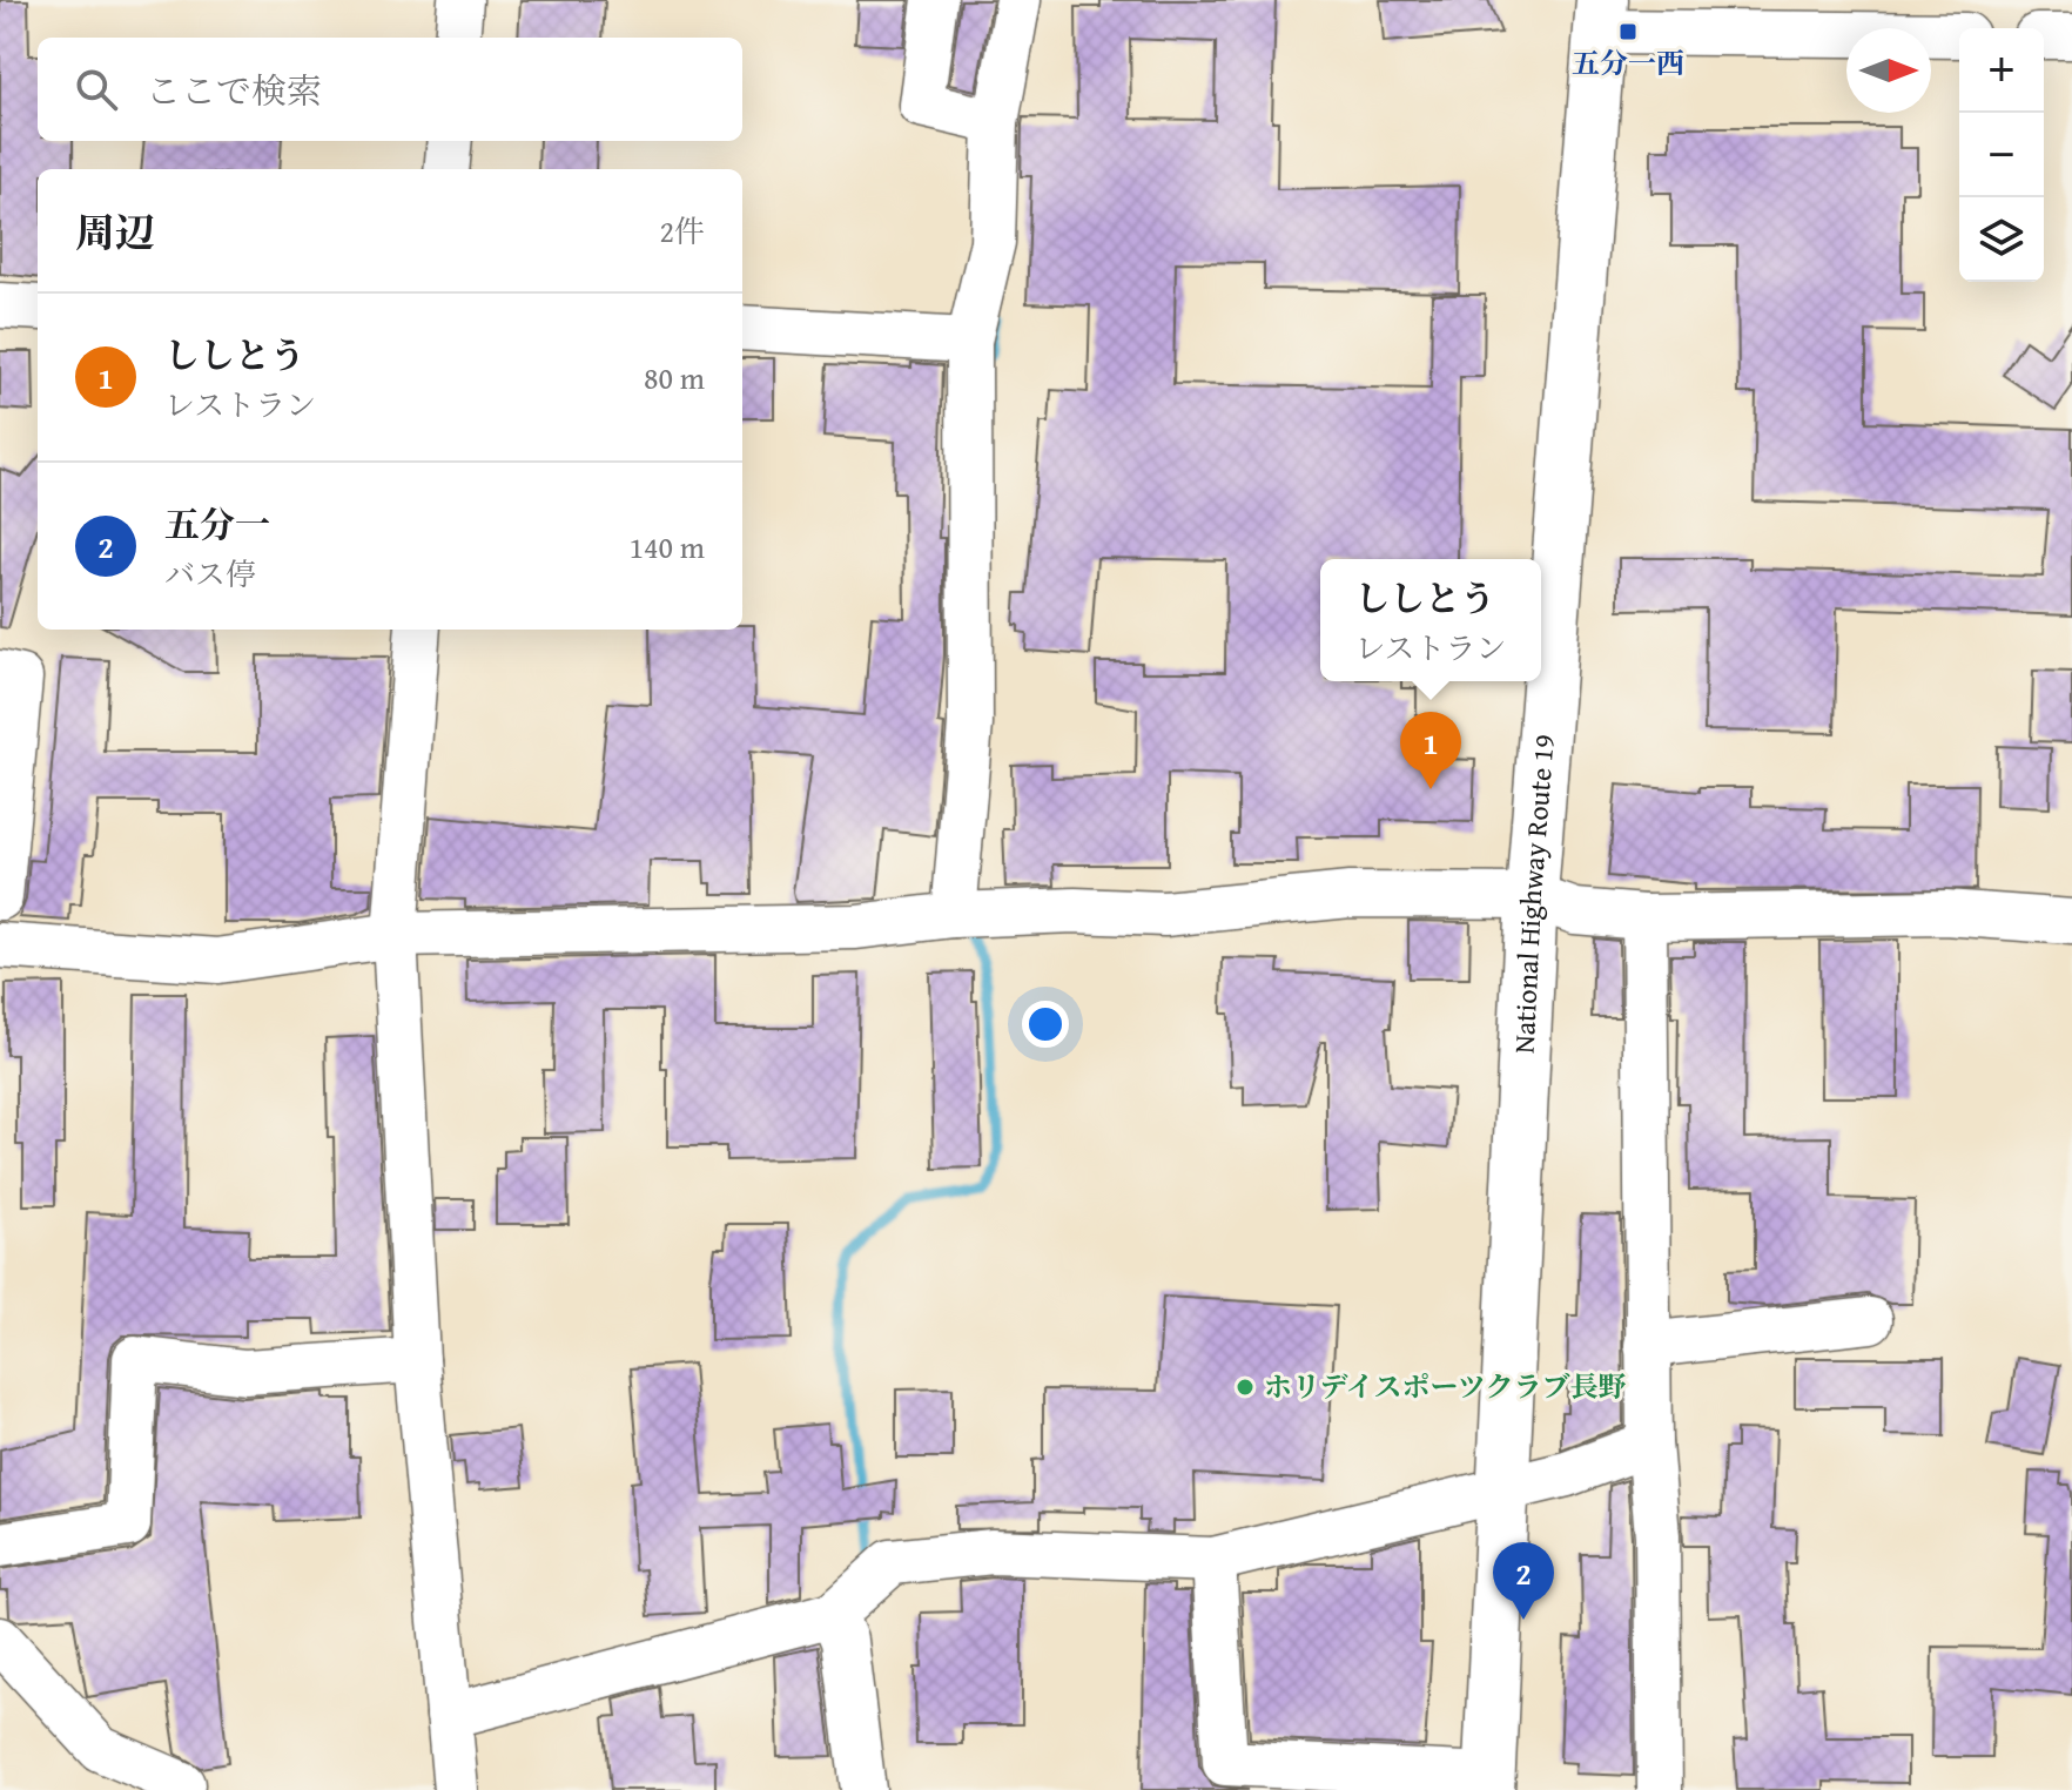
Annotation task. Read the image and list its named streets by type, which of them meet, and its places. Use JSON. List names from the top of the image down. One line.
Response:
{"streets":{"highway":["National Highway Route 19"]},"places":{"transit":["五分一西"],"other":["ホリデイスポーツクラブ長野"]},"north":"right","page":{"map_buttons":["+","−"],"search":"ここで検索","heading":["周辺","2件"],"list":[{"mark":"1","name":"ししとう","note":"レストラン","value":"80 m"},{"mark":"2","name":"五分一","note":"バス停","value":"140 m"}],"popup":["ししとう","レストラン"],"pins":["1","2"]}}
